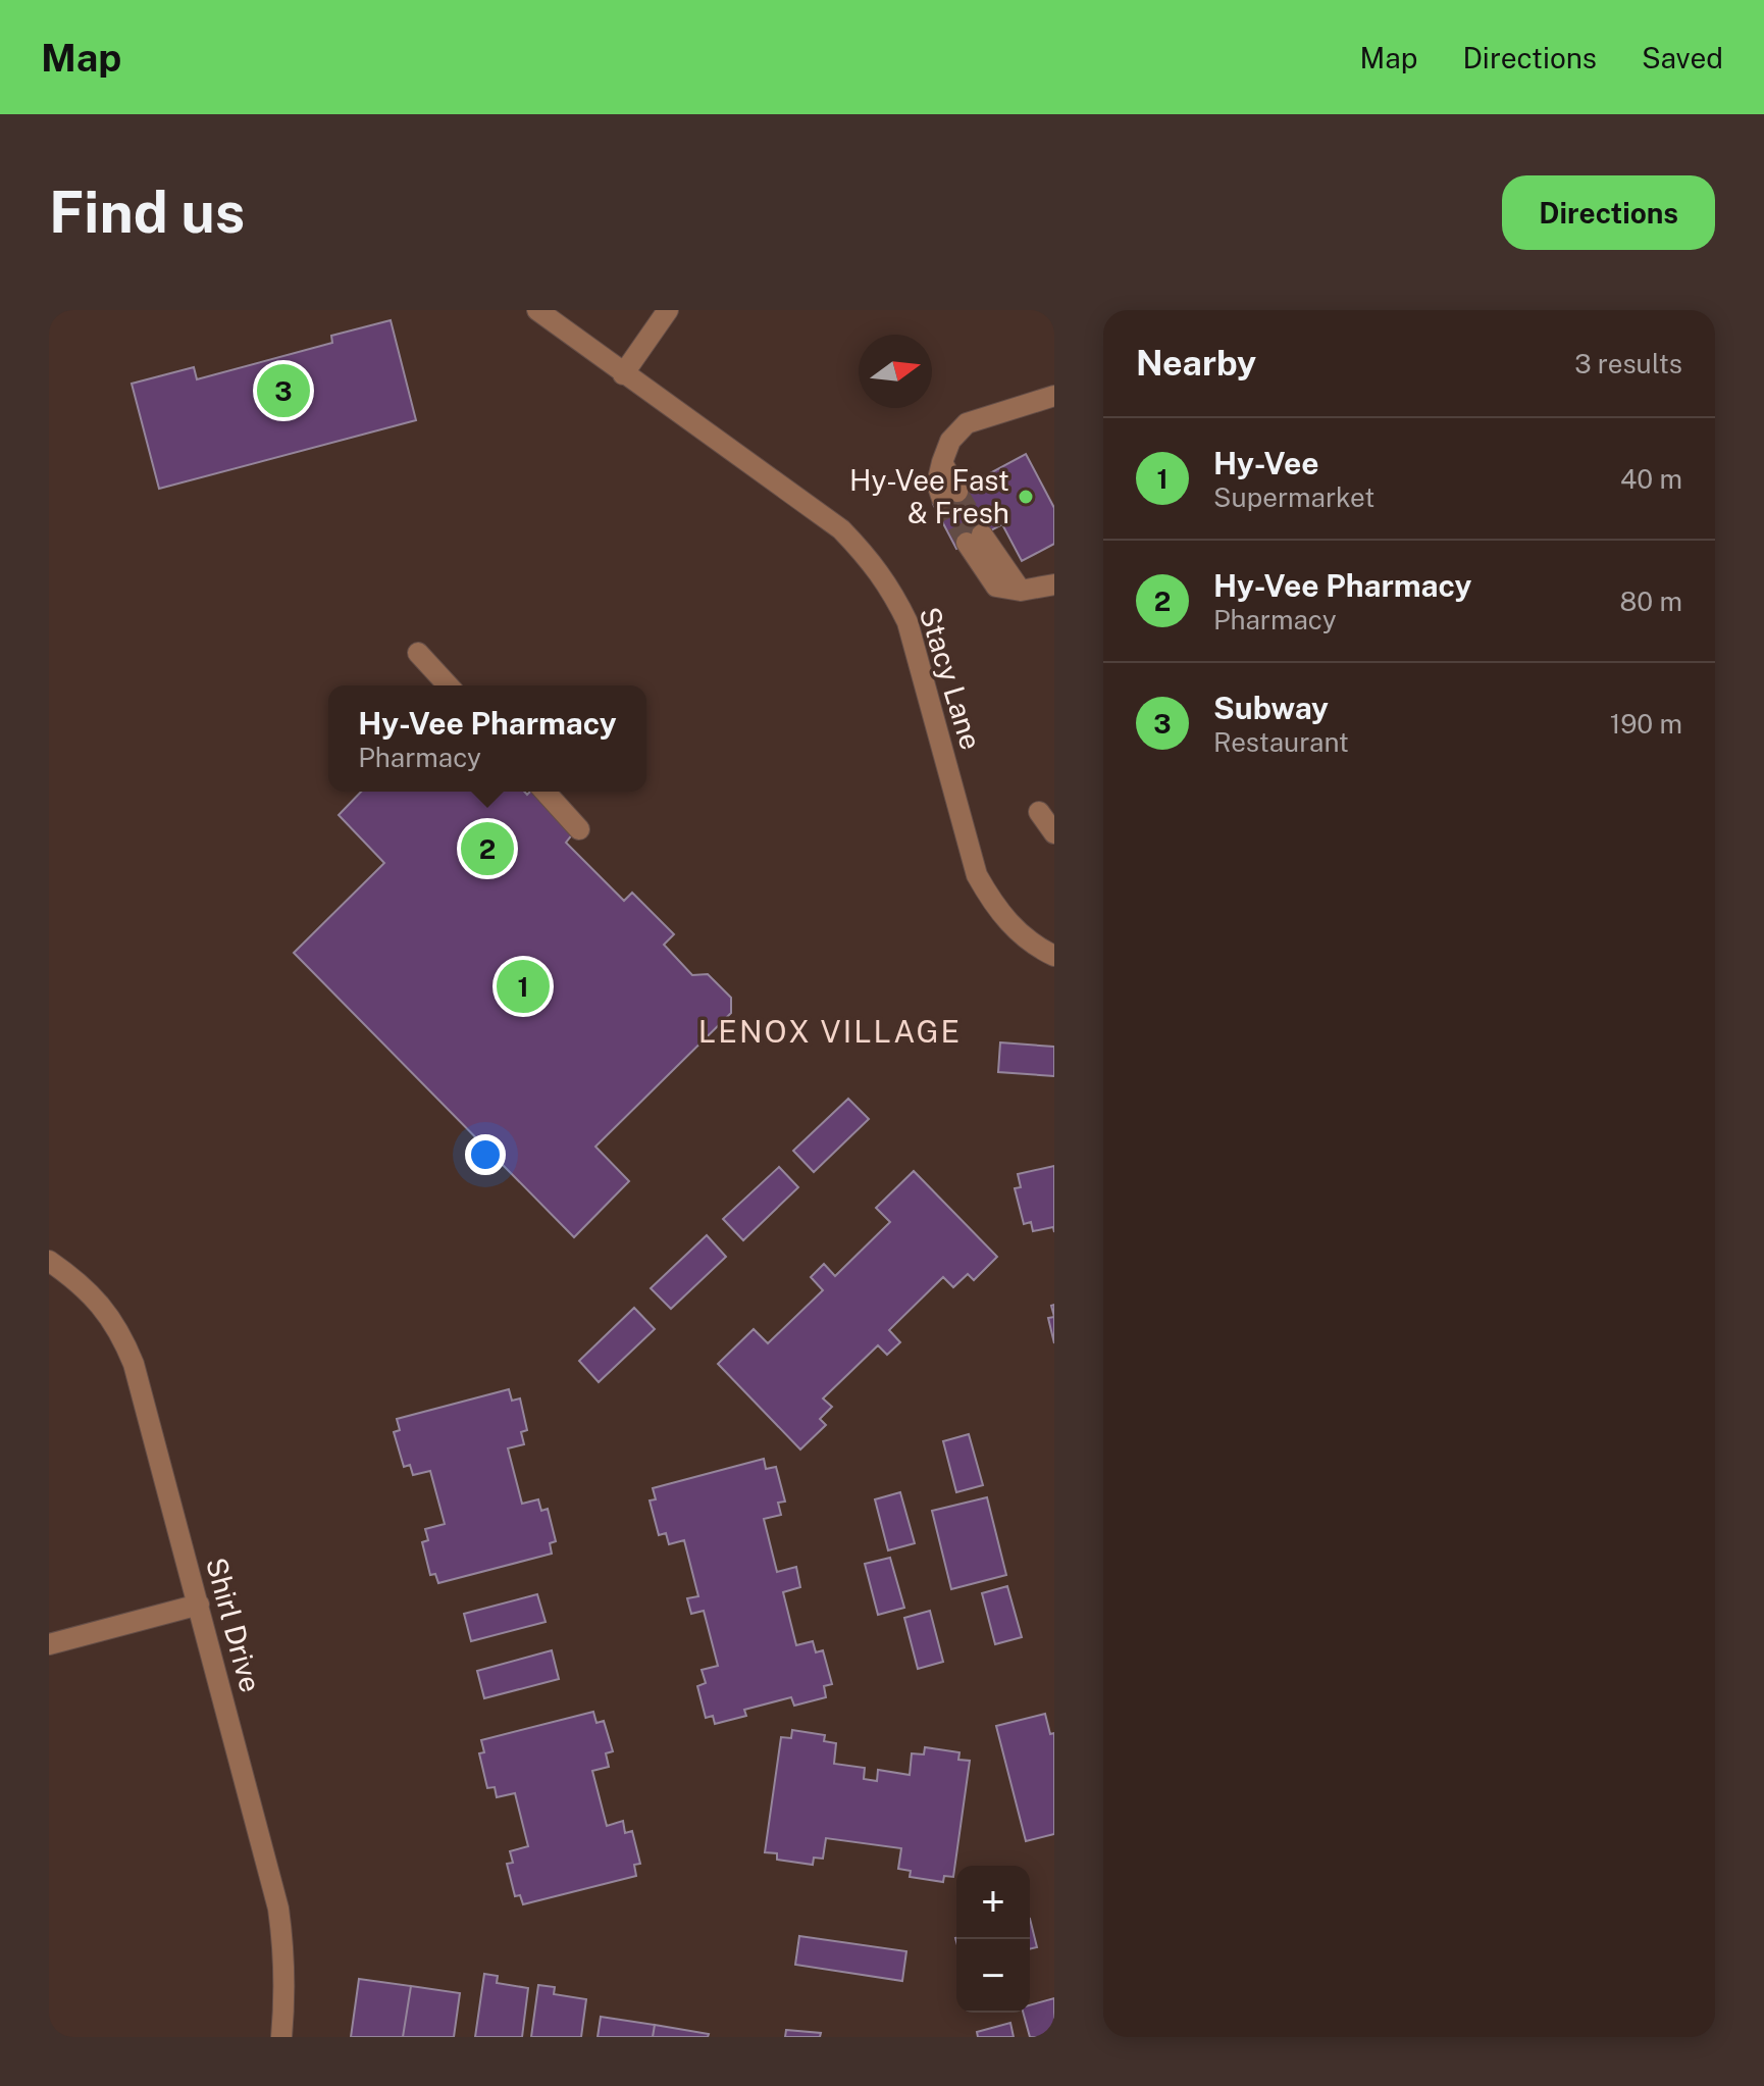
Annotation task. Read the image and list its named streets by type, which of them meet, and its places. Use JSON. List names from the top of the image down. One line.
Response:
{"streets":{"street":["Stacy Lane","Shirl Drive"]},"districts":["LENOX VILLAGE"],"places":["Hy-Vee Fast & Fresh"],"north":"right","page":{"header":"Map","nav":["Map","Directions","Saved"],"buttons":"Directions","title":"Find us","heading":["Nearby","3 results"],"pins":["3","2","1"],"list":[{"mark":"1","name":"Hy-Vee","note":"Supermarket","value":"40 m"},{"mark":"2","name":"Hy-Vee Pharmacy","note":"Pharmacy","value":"80 m"},{"mark":"3","name":"Subway","note":"Restaurant","value":"190 m"}],"popup":["Hy-Vee Pharmacy","Pharmacy"],"map_buttons":["+","−"]}}
